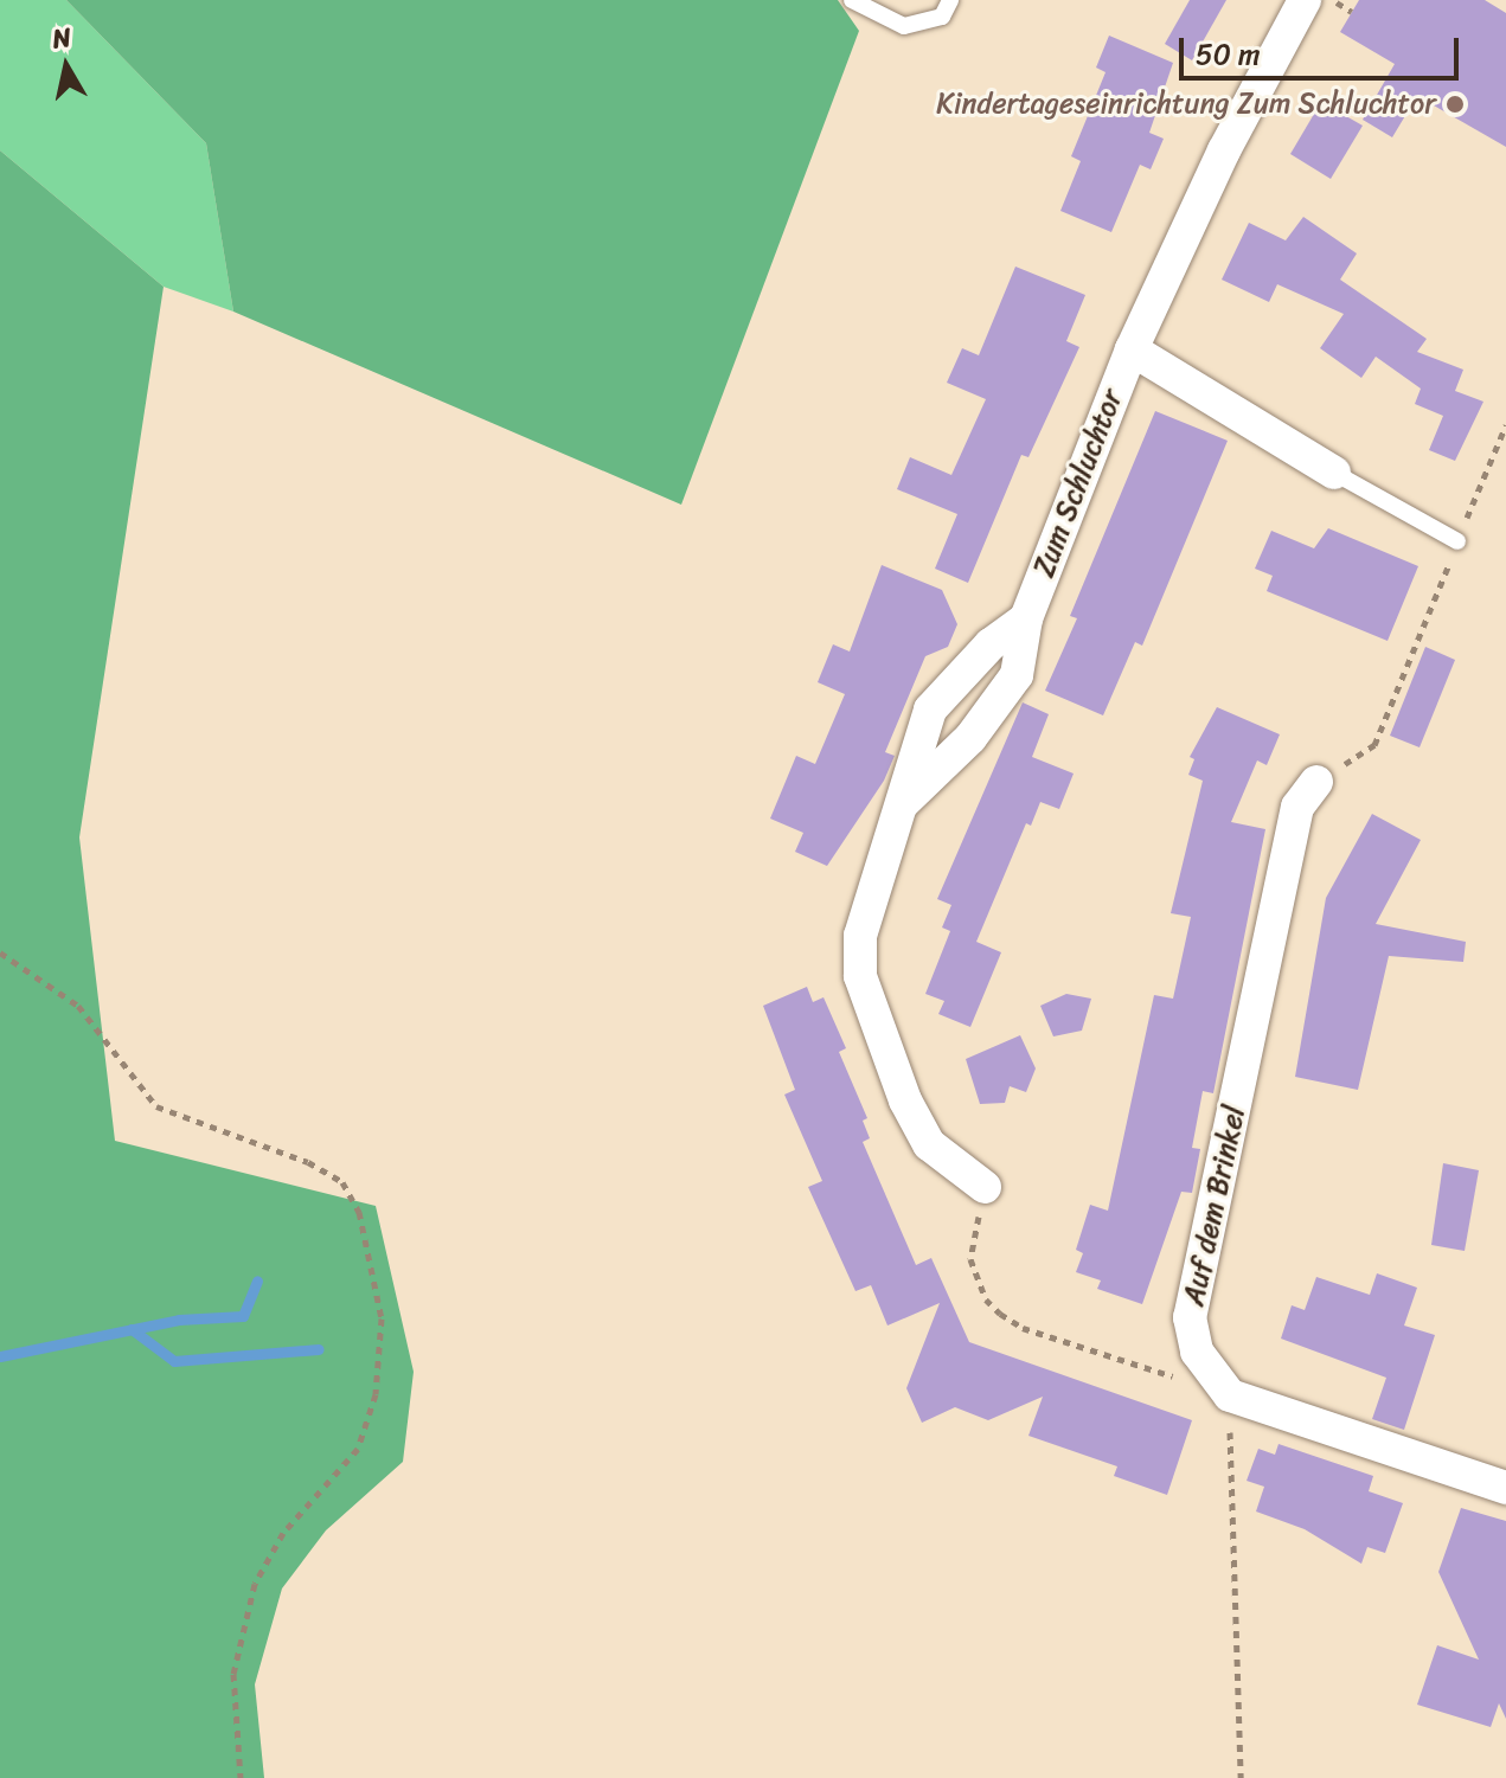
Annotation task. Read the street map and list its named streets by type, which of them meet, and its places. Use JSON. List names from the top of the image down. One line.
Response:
{"streets":{"street":["Zum Schluchtor","Auf dem Brinkel"]},"places":["Kindertageseinrichtung Zum Schluchtor"],"scale_bar":"50 m","north":"top"}
